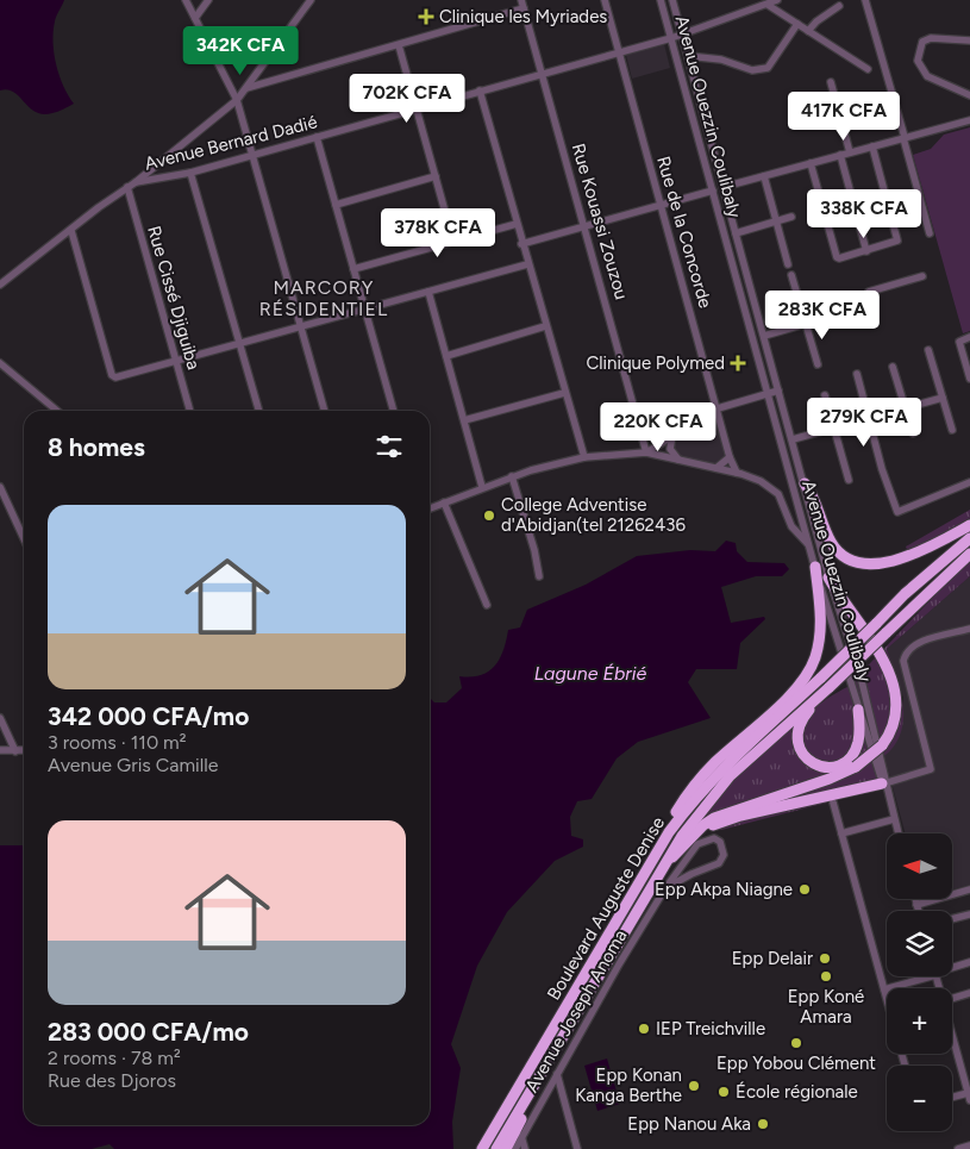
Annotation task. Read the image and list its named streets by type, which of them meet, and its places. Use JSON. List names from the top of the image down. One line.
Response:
{"streets":{"highway":["Boulevard Auguste Denise"],"street":["Avenue Ouezzin Coulibaly","Avenue Bernard Dadié","Rue Kouassi Zouzou","Rue de la Concorde","Rue Cissé Djiguiba","Avenue Joseph Anoma"]},"crossings":[["Avenue Ouezzin Coulibaly","Avenue Bernard Dadié"],["Avenue Bernard Dadié","Rue Kouassi Zouzou"],["Avenue Bernard Dadié","Rue de la Concorde"]],"districts":["MARCORY RÉSIDENTIEL"],"water":["Lagune Ébrié"],"places":{"health":["Clinique les Myriades","Clinique Polymed"],"other":["College Adventise d'Abidjan(tel 21262436","Epp Akpa Niagne","Epp Delair","Epp Koné Amara","IEP Treichville","Epp Yobou Clément","Epp Konan Kanga Berthe","École régionale","Epp Nanou Aka"]},"north":"left","page":{"price":["342K CFA","702K CFA","417K CFA","338K CFA","378K CFA","283K CFA","279K CFA","220K CFA"],"heading":"8 homes","list":[{"name":"342 000 CFA/mo","note":"3 rooms · 110 m² · Avenue Gris Camille"},{"name":"283 000 CFA/mo","note":"2 rooms · 78 m² · Rue des Djoros"}],"map_buttons":["+","−"]}}
